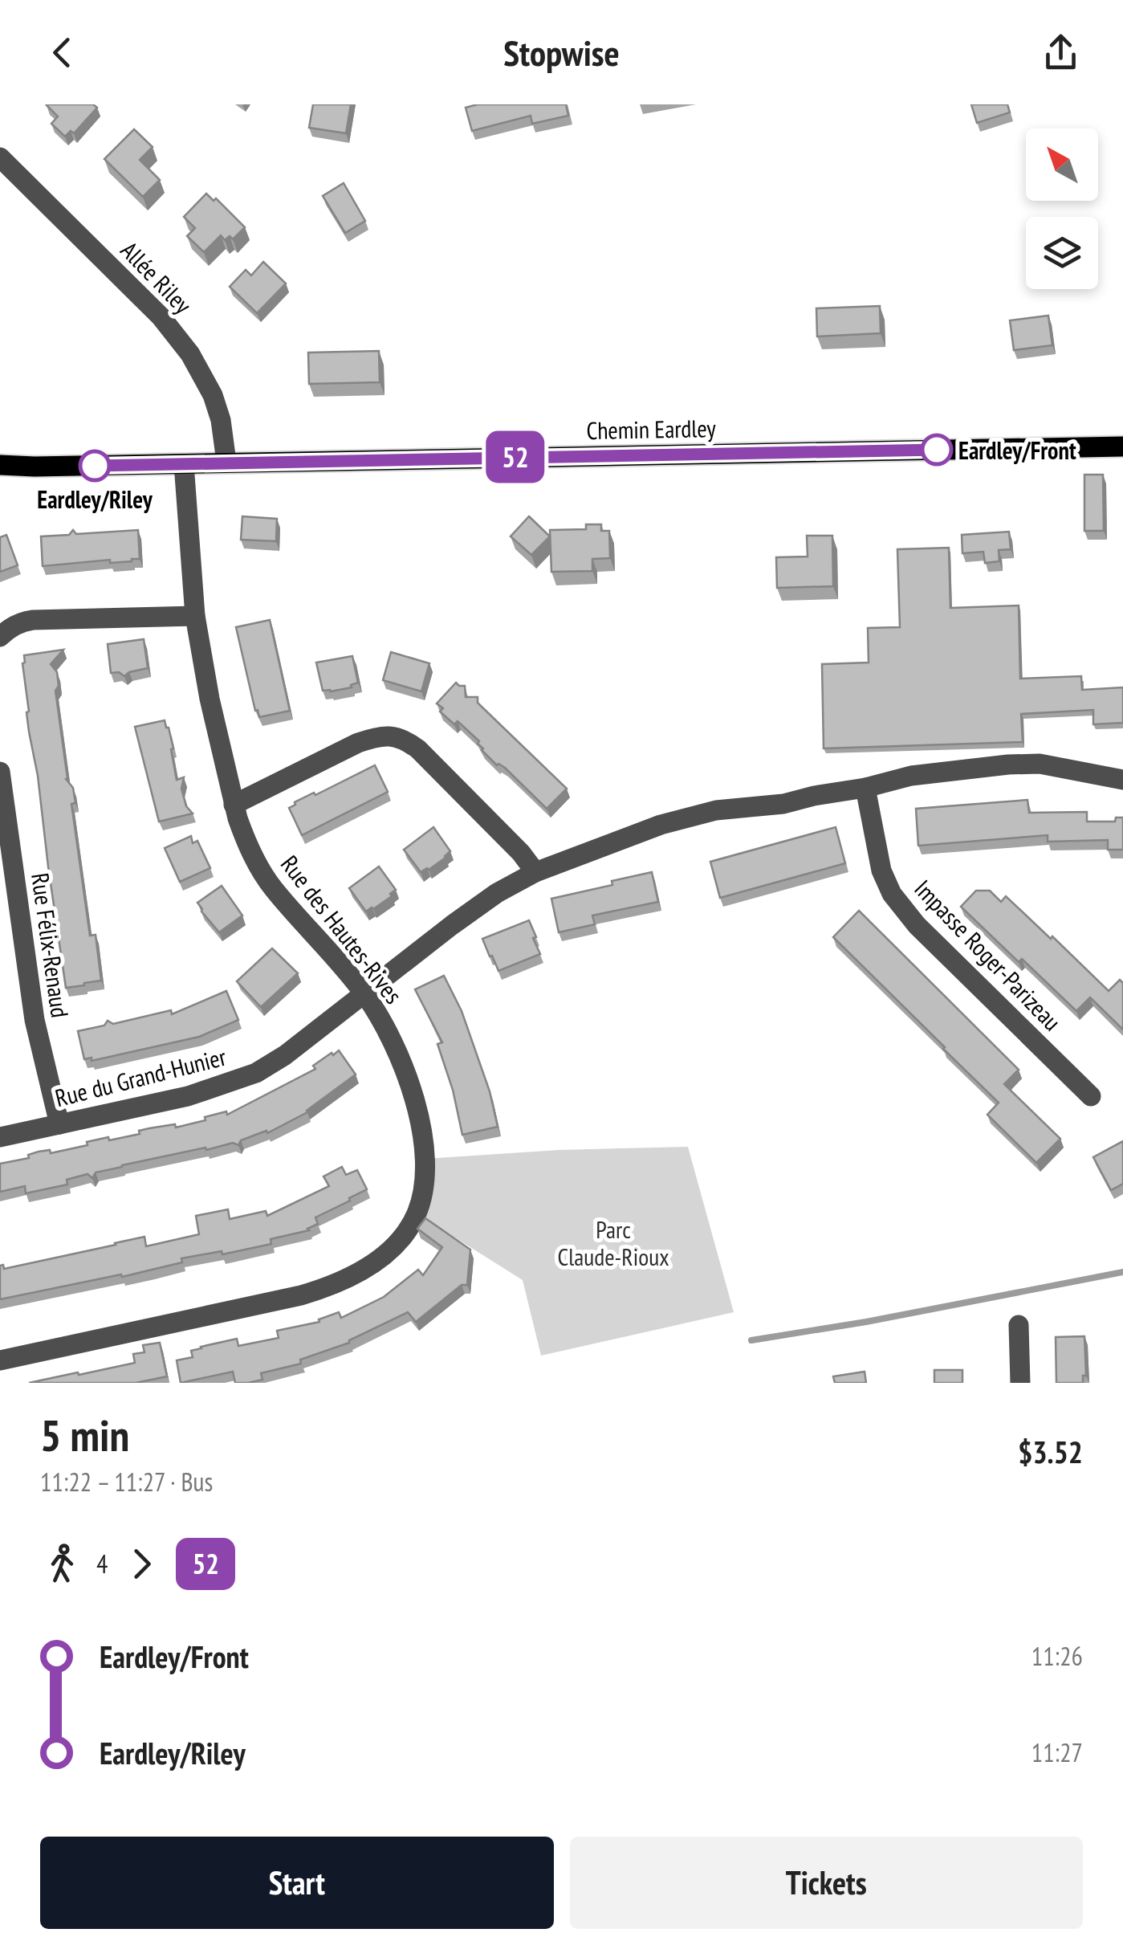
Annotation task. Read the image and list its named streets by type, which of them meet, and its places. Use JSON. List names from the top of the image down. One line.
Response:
{"streets":{"main road":["Chemin Eardley"],"street":["Allée Riley","Rue des Hautes-Rives","Rue Félix-Renaud","Impasse Roger-Parizeau","Rue du Grand-Hunier"]},"crossings":[["Allée Riley","Chemin Eardley"],["Chemin Eardley","Rue des Hautes-Rives"],["Rue des Hautes-Rives","Rue du Grand-Hunier"],["Rue Félix-Renaud","Rue du Grand-Hunier"],["Impasse Roger-Parizeau","Rue du Grand-Hunier"]],"parks":["Parc Claude-Rioux"],"places":["Eardley/Front","Eardley/Riley"],"lines":["bus line 52"],"north":"top left","page":{"header":"Stopwise","on_map":"52","heading":["5 min","11:22 – 11:27 · Bus","$3.52"],"legs":["4","52"],"list":[{"name":"Eardley/Front","value":"11:26"},{"name":"Eardley/Riley","value":"11:27"}],"buttons":["Start","Tickets"]}}
